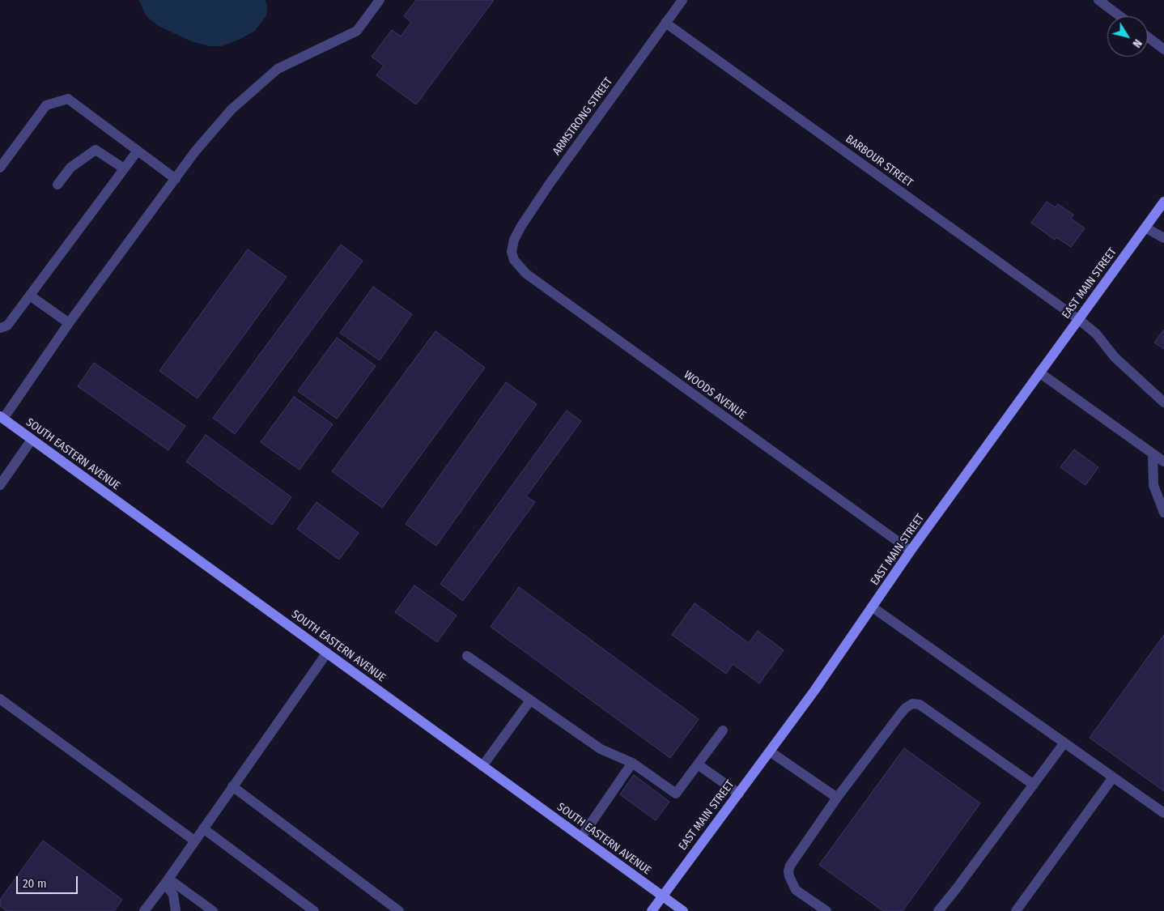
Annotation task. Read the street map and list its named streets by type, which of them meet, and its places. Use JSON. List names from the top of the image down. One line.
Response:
{"streets":{"main road":["EAST MAIN STREET","SOUTH EASTERN AVENUE"],"street":["ARMSTRONG STREET","BARBOUR STREET","WOODS AVENUE"]},"crossings":[["ARMSTRONG STREET","BARBOUR STREET"],["ARMSTRONG STREET","WOODS AVENUE"],["BARBOUR STREET","EAST MAIN STREET"],["EAST MAIN STREET","WOODS AVENUE"],["EAST MAIN STREET","SOUTH EASTERN AVENUE"]],"scale_bar":"20 m","north":"bottom right"}
